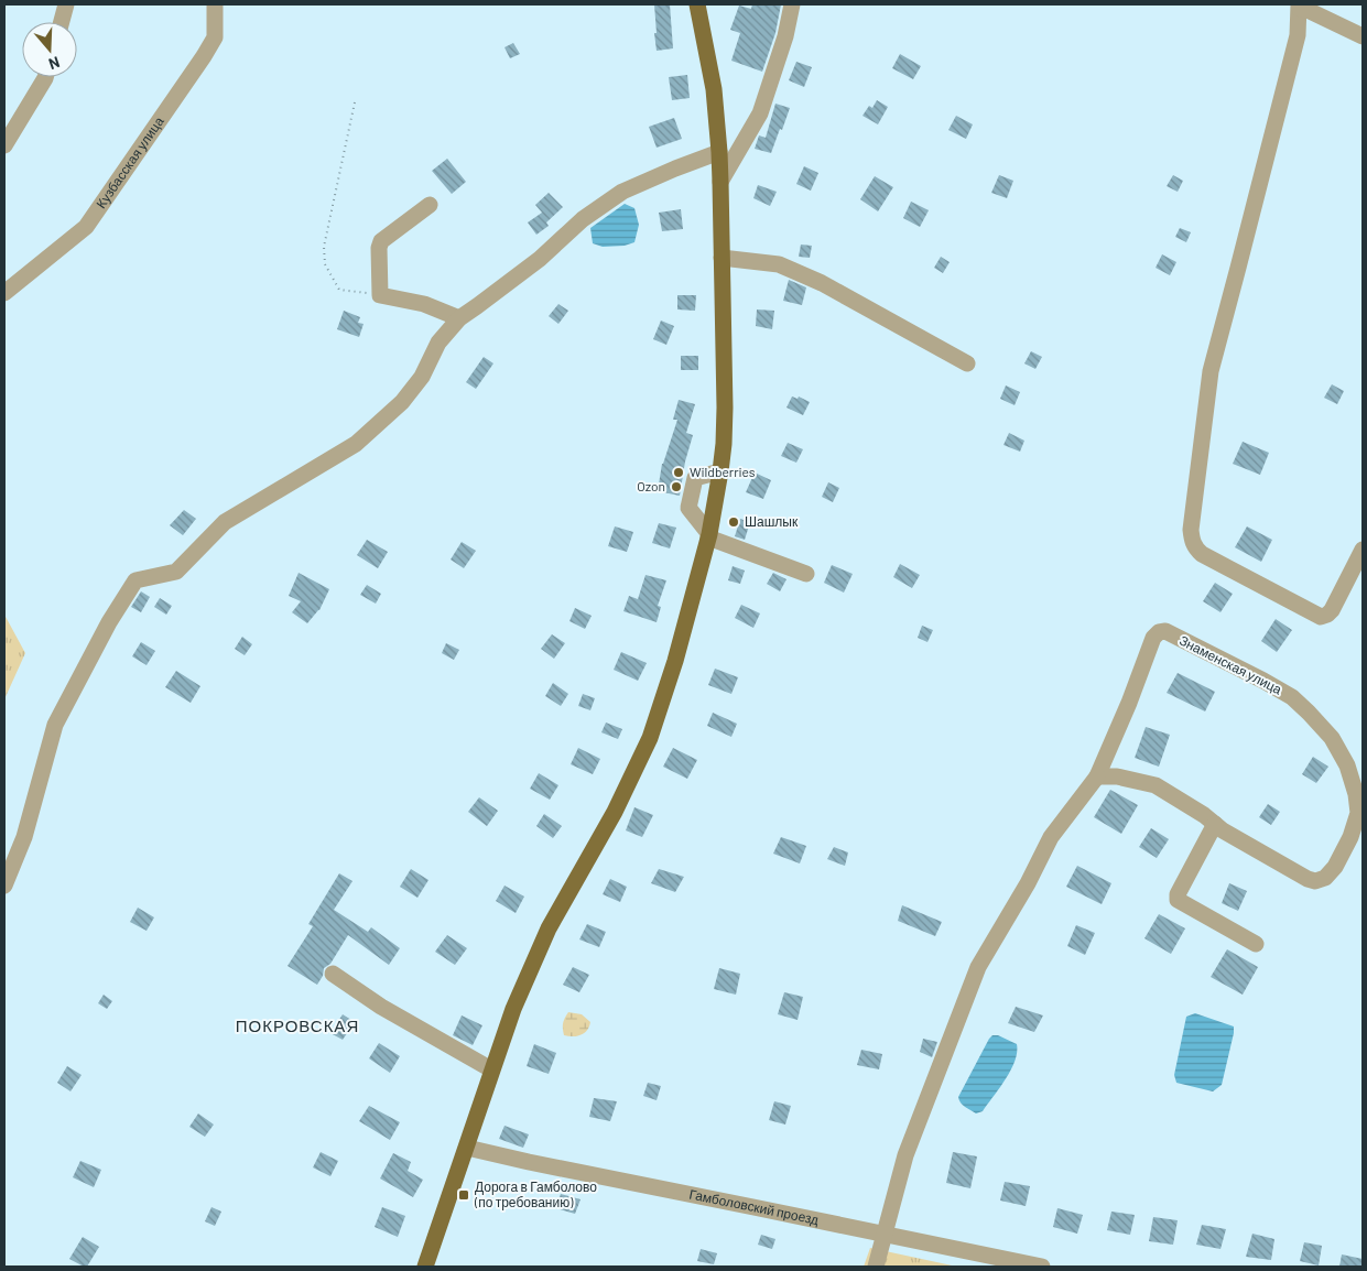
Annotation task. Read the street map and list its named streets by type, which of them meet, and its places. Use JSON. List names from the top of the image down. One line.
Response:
{"streets":{"street":["Кузбасская улица","Знаменская улица","Гамболовский проезд"]},"districts":["ПОКРОВСКАЯ"],"places":{"other":["Wildberries","Ozon","Шашлык"],"transit":["Дорога в Гамболово (по требованию)"]},"north":"bottom"}
